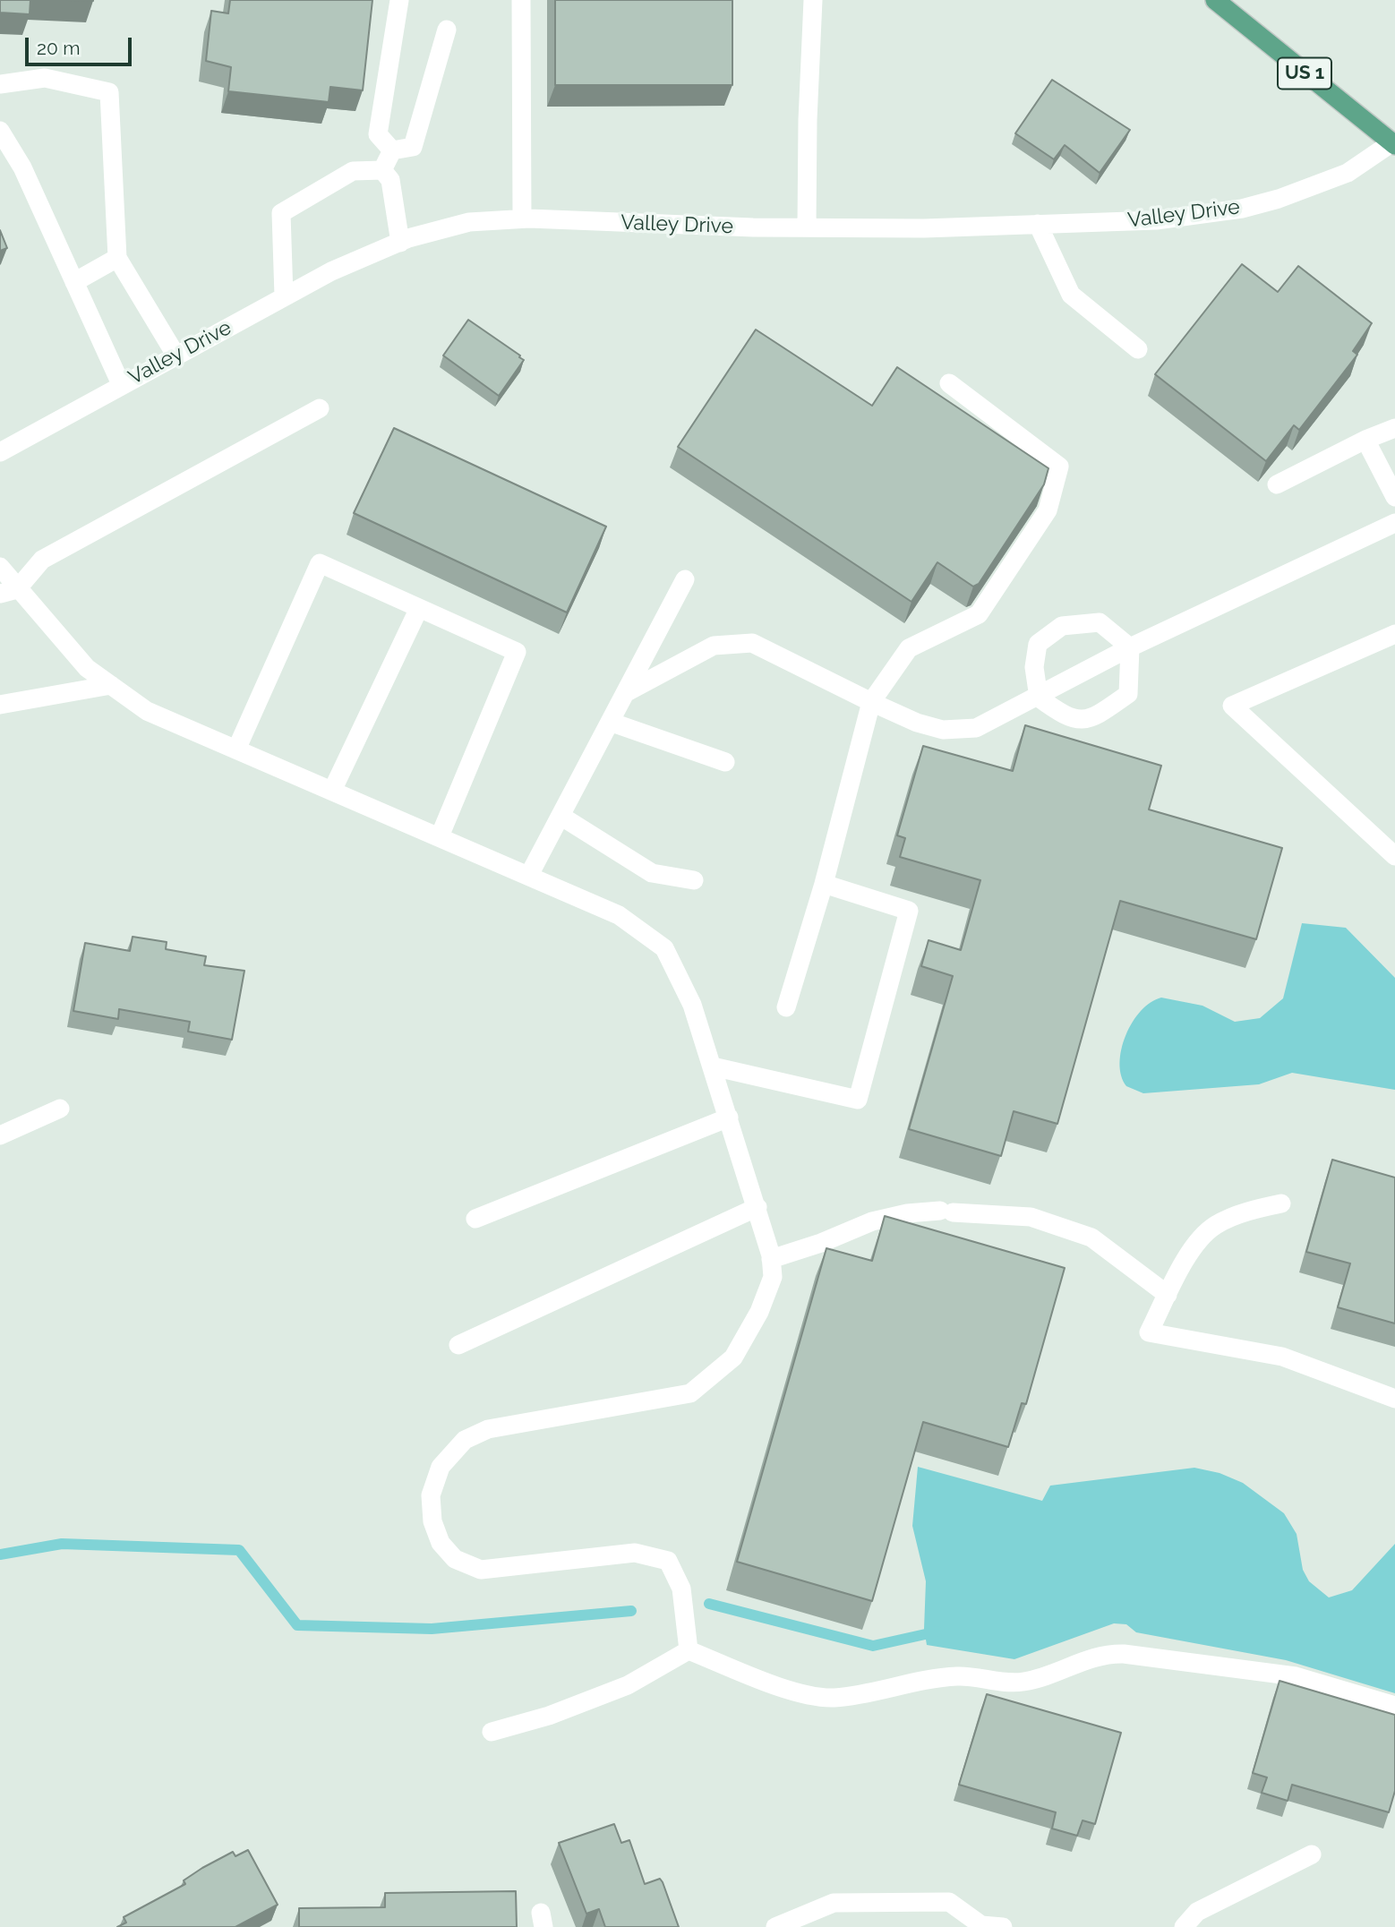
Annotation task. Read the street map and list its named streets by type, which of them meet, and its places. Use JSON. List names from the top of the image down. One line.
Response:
{"streets":{"main road":["US 1"],"street":["Valley Drive"]},"crossings":[["US 1","Valley Drive"]],"scale_bar":"20 m"}
